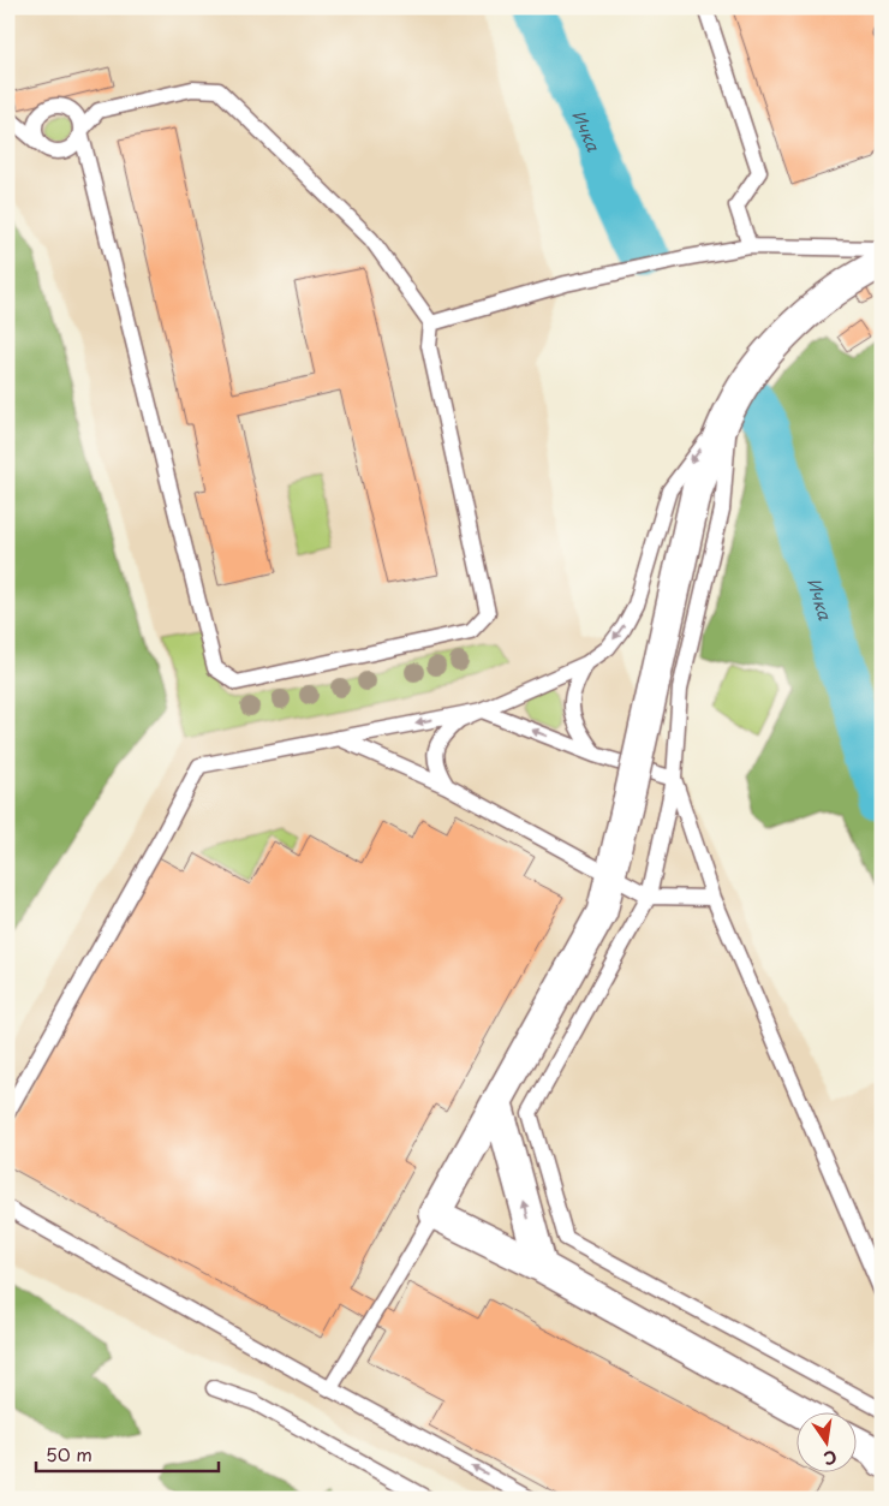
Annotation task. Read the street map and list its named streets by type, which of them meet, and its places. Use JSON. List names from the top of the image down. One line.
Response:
{"water":["Ичка"],"scale_bar":"50 m","north":"bottom"}
